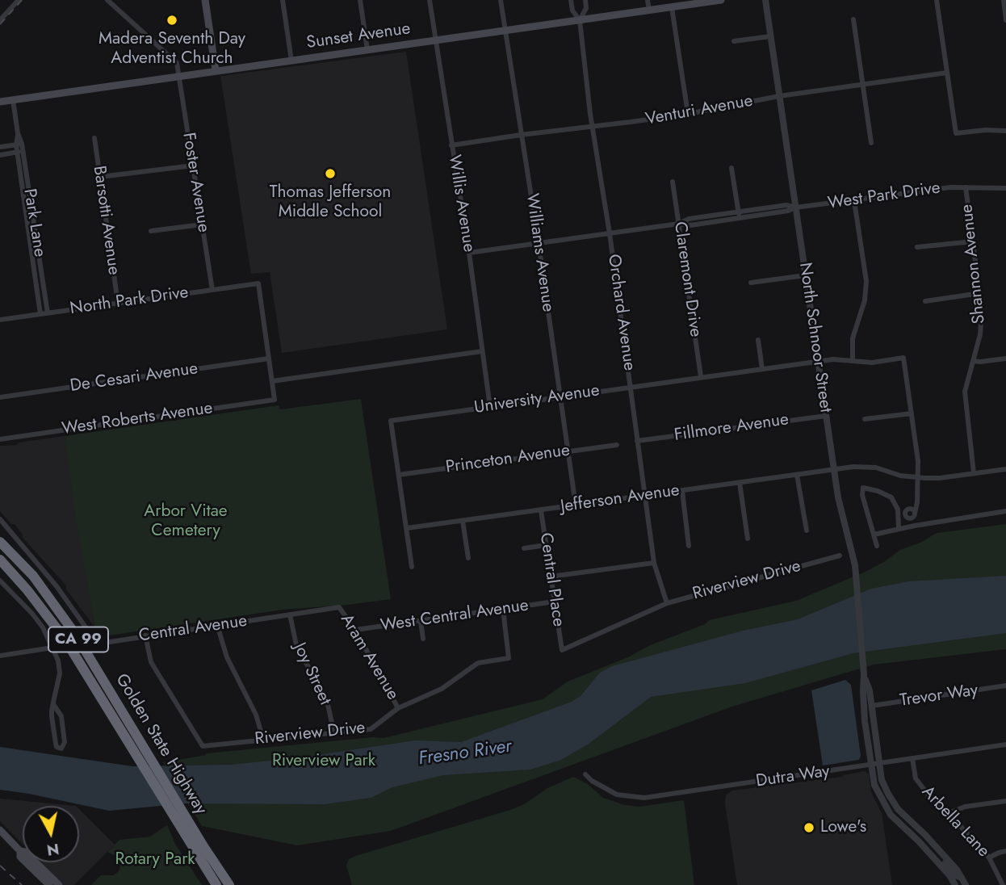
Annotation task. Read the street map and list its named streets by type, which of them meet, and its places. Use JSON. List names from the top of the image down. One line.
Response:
{"streets":{"highway":["CA 99","Golden State Highway"],"main road":["Sunset Avenue"],"street":["Venturi Avenue","Foster Avenue","West Park Drive","Willis Avenue","Barsotti Avenue","Park Lane","Williams Avenue","Shannon Avenue","Claremont Drive","North Park Drive","Orchard Avenue","North Schnoor Street","De Cesari Avenue","University Avenue","West Roberts Avenue","Fillmore Avenue","Princeton Avenue","Jefferson Avenue","Central Place","Riverview Drive","West Central Avenue","Central Avenue","Aram Avenue","Joy Street","Trevor Way","Dutra Way","Arbella Lane"]},"crossings":[["Sunset Avenue","Foster Avenue"],["Sunset Avenue","Willis Avenue"],["Sunset Avenue","Park Lane"],["Sunset Avenue","Williams Avenue"],["Sunset Avenue","Orchard Avenue"],["Venturi Avenue","Willis Avenue"],["Venturi Avenue","Williams Avenue"],["Venturi Avenue","Orchard Avenue"],["Venturi Avenue","North Schnoor Street"],["Foster Avenue","North Park Drive"],["West Park Drive","Willis Avenue"],["West Park Drive","Williams Avenue"],["West Park Drive","Shannon Avenue"],["West Park Drive","Claremont Drive"],["West Park Drive","Orchard Avenue"],["West Park Drive","North Schnoor Street"],["Willis Avenue","University Avenue"],["Barsotti Avenue","North Park Drive"],["Park Lane","North Park Drive"],["Williams Avenue","University Avenue"],["Williams Avenue","Princeton Avenue"],["Williams Avenue","Jefferson Avenue"],["Claremont Drive","University Avenue"],["North Park Drive","De Cesari Avenue"],["Orchard Avenue","University Avenue"],["Orchard Avenue","Fillmore Avenue"],["Orchard Avenue","Jefferson Avenue"],["Orchard Avenue","Riverview Drive"],["North Schnoor Street","University Avenue"],["North Schnoor Street","Fillmore Avenue"],["North Schnoor Street","Jefferson Avenue"],["North Schnoor Street","Trevor Way"],["North Schnoor Street","Dutra Way"],["University Avenue","Princeton Avenue"],["Jefferson Avenue","Central Place"],["Central Place","Riverview Drive"],["Central Place","West Central Avenue"],["Riverview Drive","West Central Avenue"],["Riverview Drive","Central Avenue"],["Riverview Drive","Aram Avenue"],["Riverview Drive","Joy Street"],["West Central Avenue","Aram Avenue"],["Central Avenue","Aram Avenue"],["Central Avenue","Joy Street"],["Aram Avenue","Joy Street"],["Dutra Way","Arbella Lane"]],"water":["Fresno River"],"parks":["Arbor Vitae Cemetery","Riverview Park","Rotary Park"],"places":["Madera Seventh Day Adventist Church","Thomas Jefferson Middle School","Lowe's"],"north":"bottom"}
